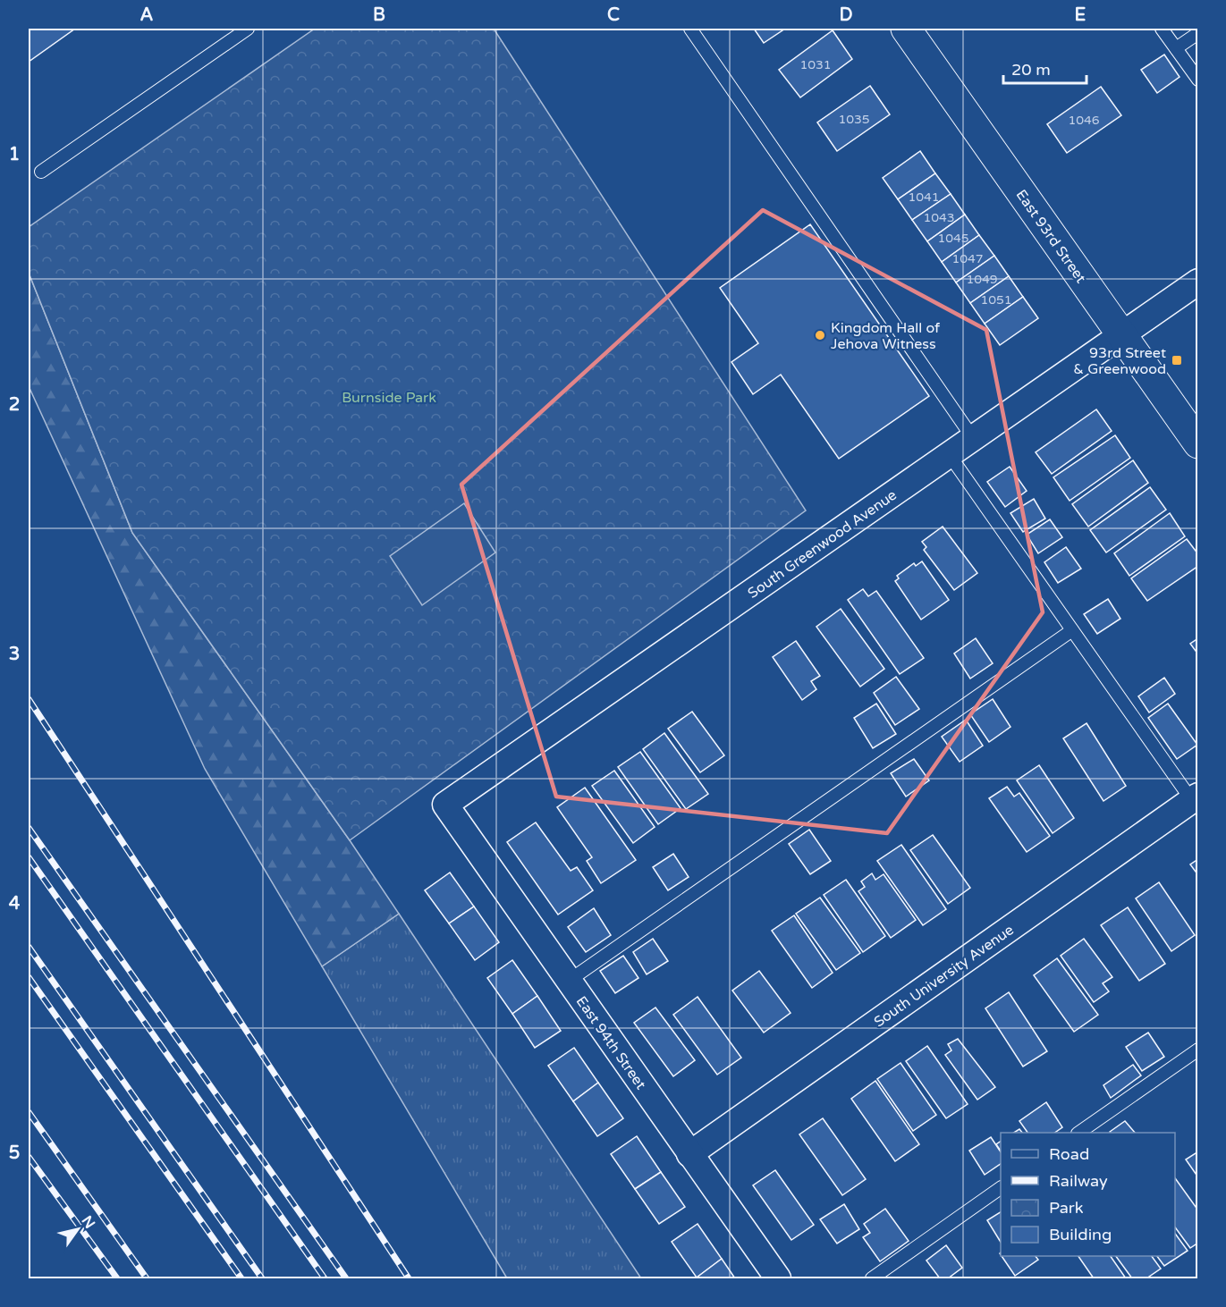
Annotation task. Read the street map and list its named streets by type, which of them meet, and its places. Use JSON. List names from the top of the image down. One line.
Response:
{"streets":{"street":["East 93rd Street","South Greenwood Avenue","South University Avenue","East 94th Street"]},"crossings":[["East 93rd Street","South Greenwood Avenue"],["South Greenwood Avenue","East 94th Street"],["South University Avenue","East 94th Street"]],"parks":["Burnside Park"],"places":{"other":["Kingdom Hall of Jehova Witness"],"transit":["93rd Street & Greenwood"]},"house_numbers":["1031","1035","1046","1041","1043","1045","1047","1049","1051"],"legend":["Road","Railway","Park","Building"],"scale_bar":"20 m","north":"top right","grid":{"columns":["A","B","C","D","E"],"rows":["1","2","3","4","5"]}}
